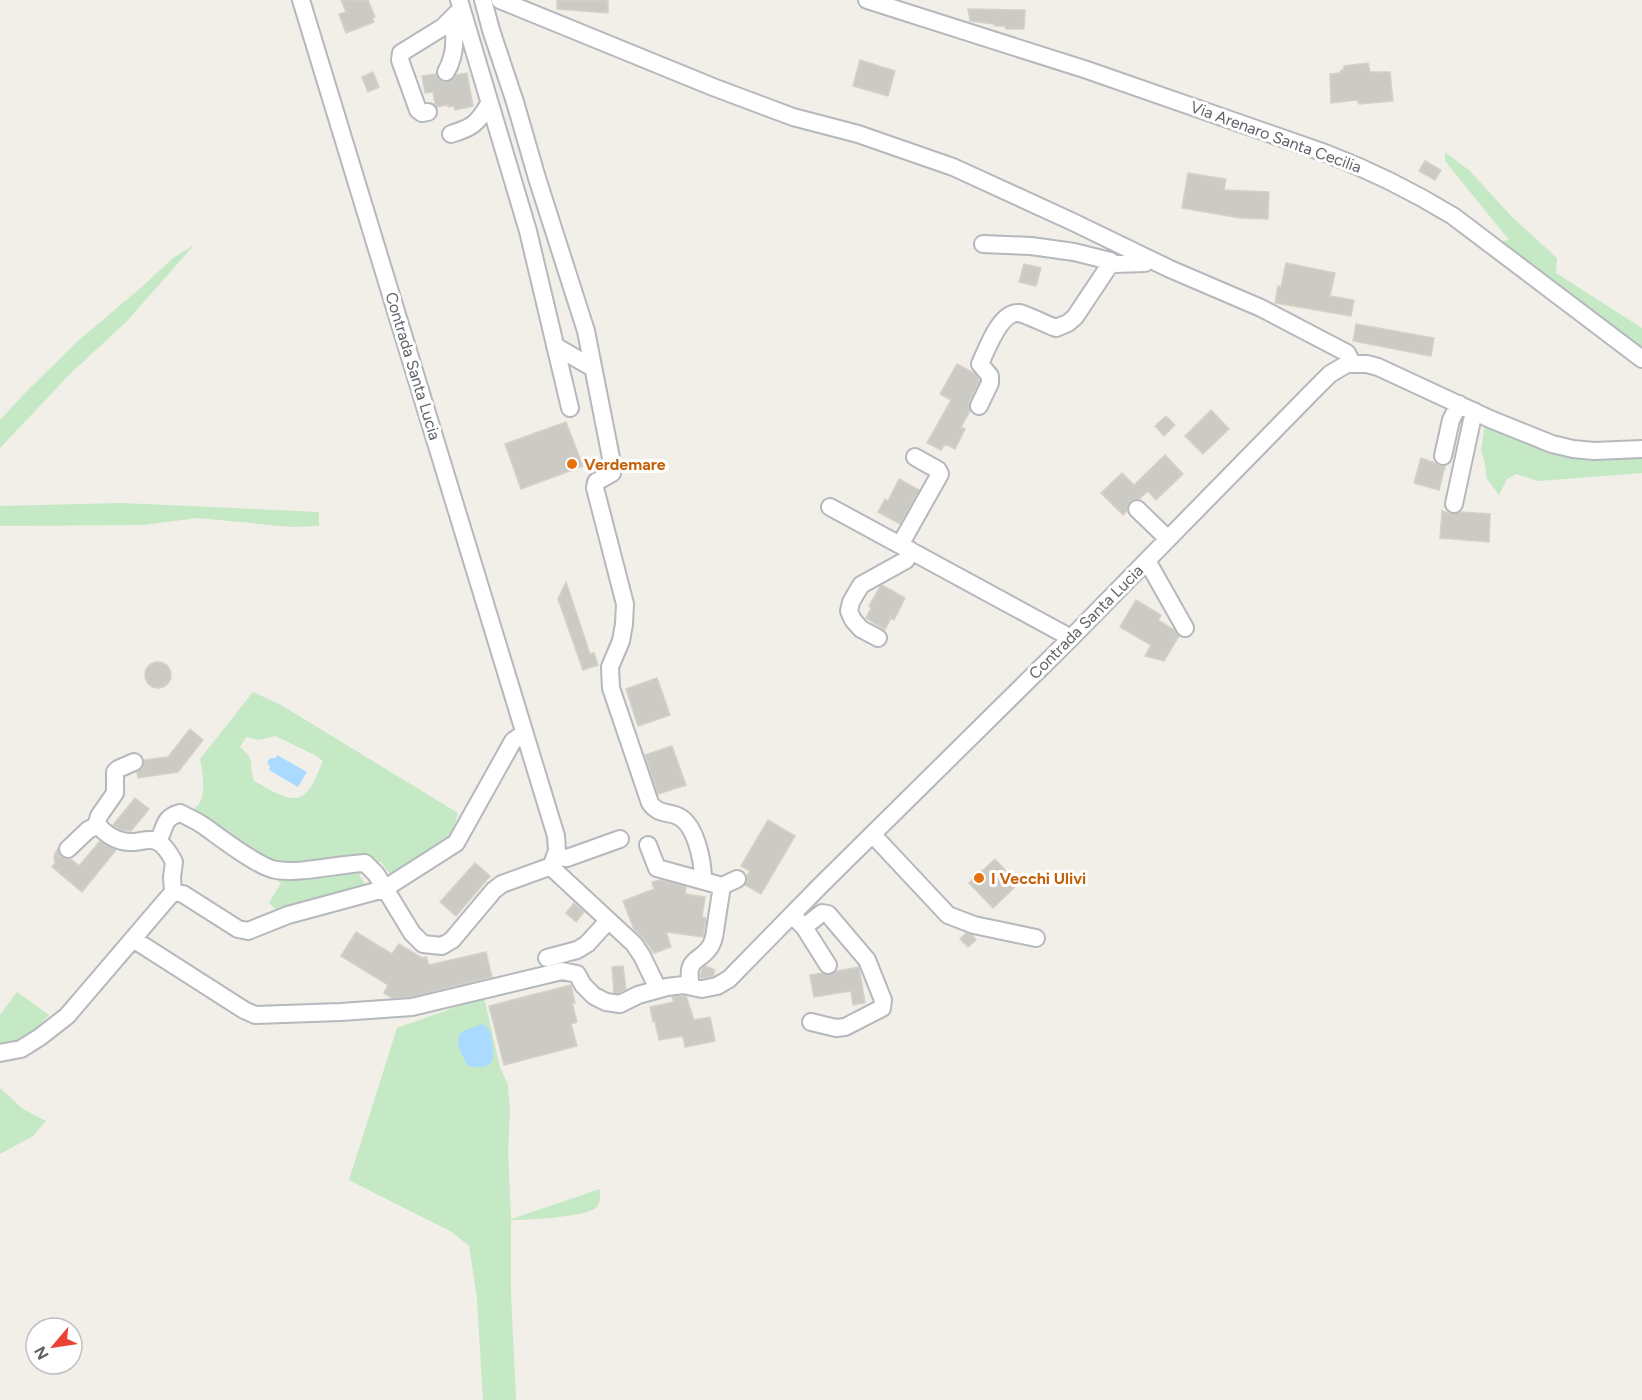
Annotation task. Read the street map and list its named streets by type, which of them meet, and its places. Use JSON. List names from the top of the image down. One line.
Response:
{"streets":{"street":["Via Arenaro Santa Cecilia","Contrada Santa Lucia"]},"places":["Verdemare","I Vecchi Ulivi"],"north":"bottom left"}
